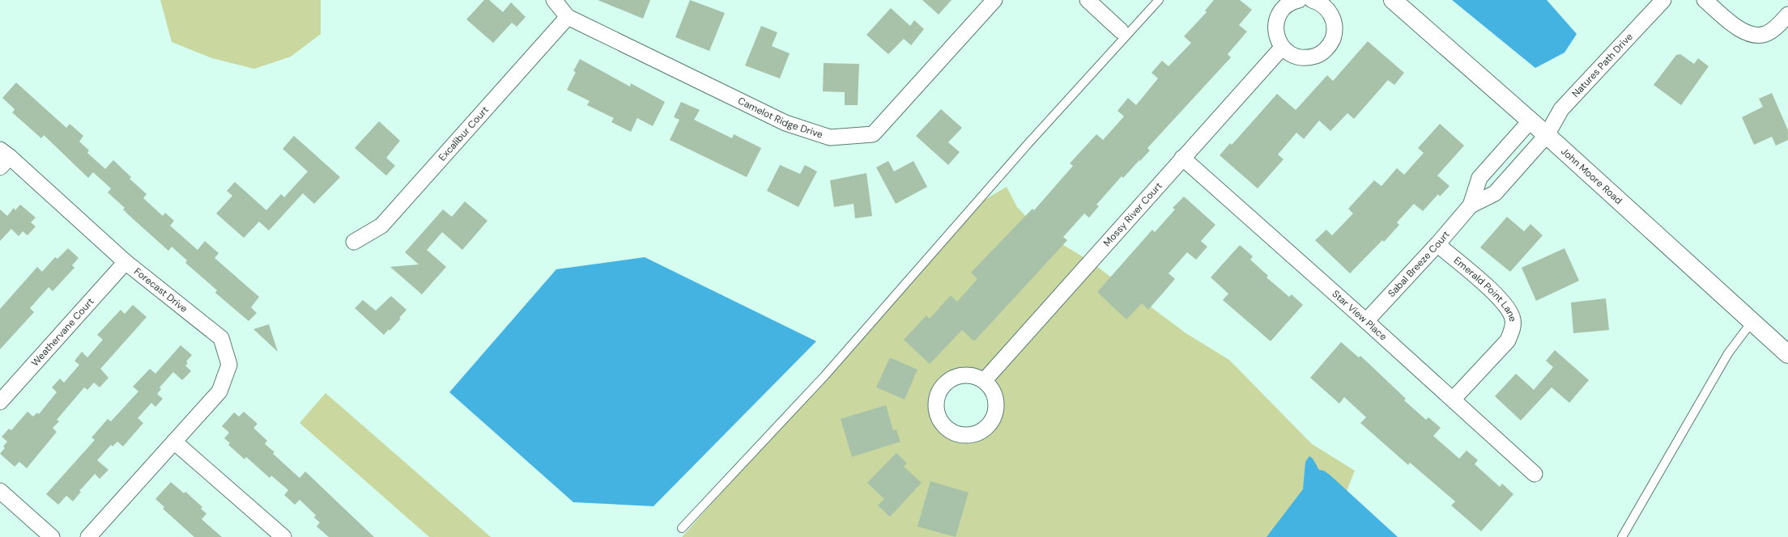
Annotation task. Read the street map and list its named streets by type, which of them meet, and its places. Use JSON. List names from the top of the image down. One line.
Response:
{"streets":{"street":["Natures Path Drive","Camelot Ridge Drive","Excalibur Court","John Moore Road","Mossy River Court","Sabal Breeze Court","Forecast Drive","Emerald Point Lane","Star View Place","Weathervane Court"]},"crossings":[["Natures Path Drive","John Moore Road"],["Natures Path Drive","Sabal Breeze Court"],["Camelot Ridge Drive","Excalibur Court"],["John Moore Road","Sabal Breeze Court"],["Mossy River Court","Star View Place"],["Sabal Breeze Court","Emerald Point Lane"],["Sabal Breeze Court","Star View Place"],["Forecast Drive","Weathervane Court"],["Emerald Point Lane","Star View Place"]]}
